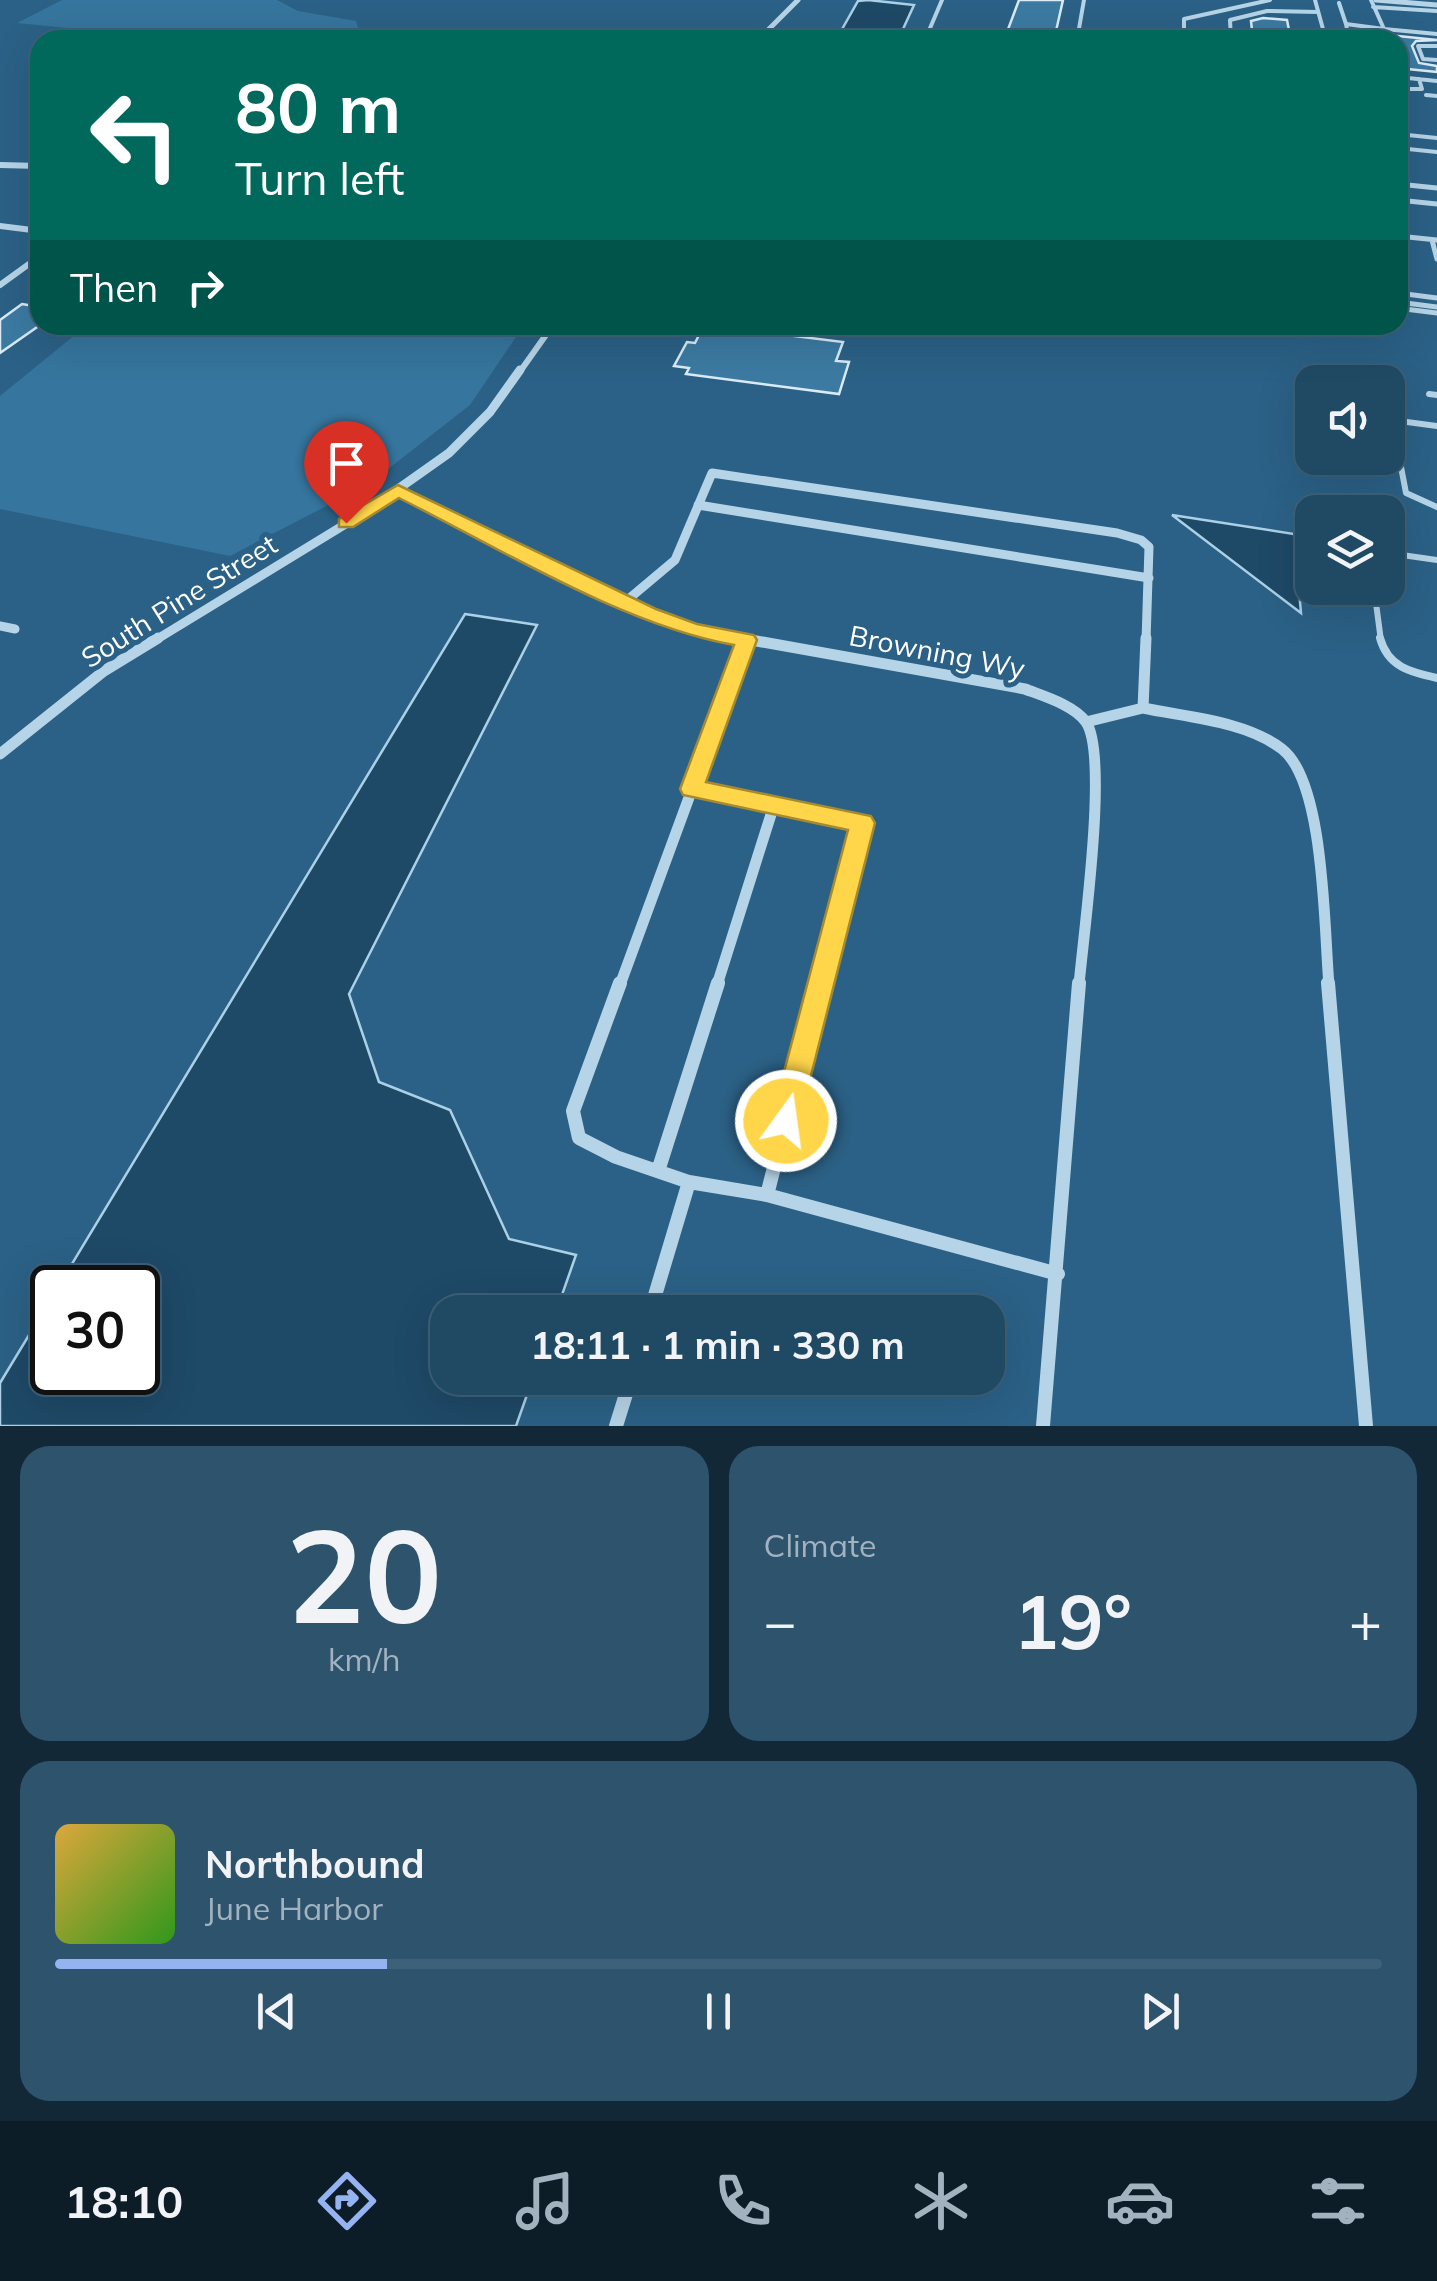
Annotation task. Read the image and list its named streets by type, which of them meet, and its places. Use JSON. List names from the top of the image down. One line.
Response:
{"streets":{"street":["South Pine Street","Browning Wy"]},"crossings":[["South Pine Street","Browning Wy"]],"page":{"turn":["80 m","Turn left"],"then":"Then","limit":"30","trip":"18:11 · 1 min · 330 m","tile":[["20","km/h"],"Climate"],"heat":["−","19°","+"],"song":["Northbound","June Harbor"],"tabs":"18:10"}}
